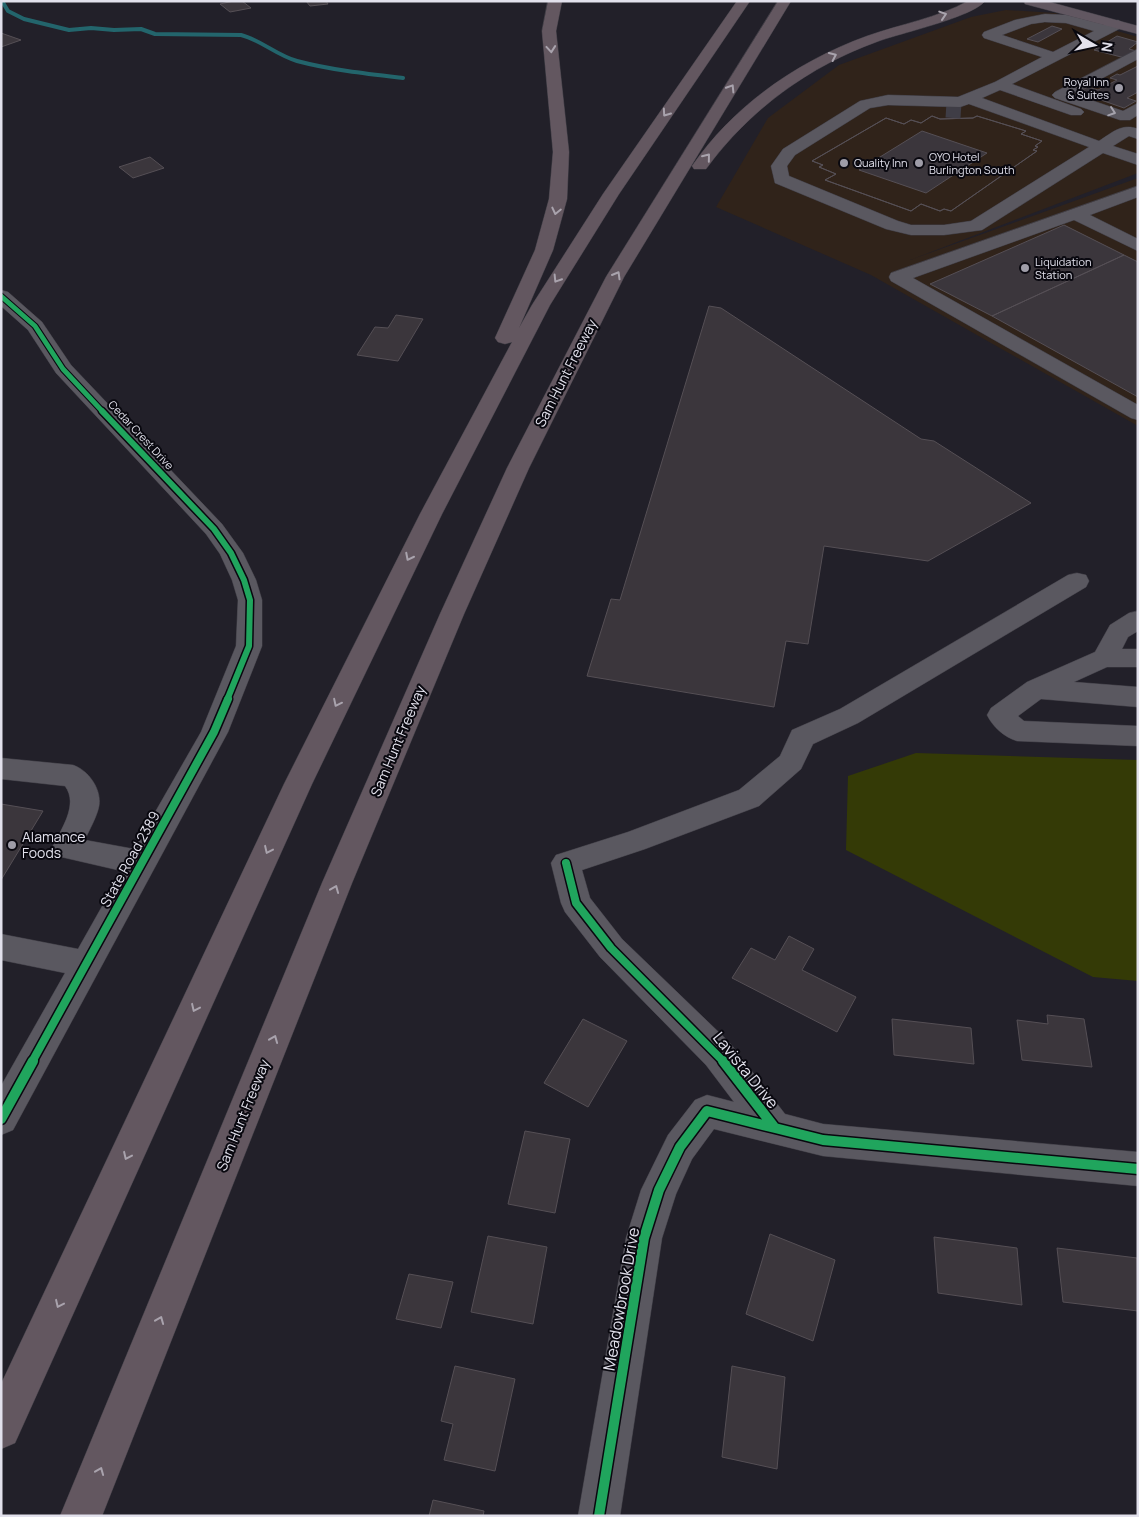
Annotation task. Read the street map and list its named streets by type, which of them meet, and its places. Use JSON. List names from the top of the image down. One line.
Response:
{"streets":{"highway":["Sam Hunt Freeway"],"street":["Cedar Crest Drive","State Road 2389","Lavista Drive","Meadowbrook Drive"]},"crossings":[["Cedar Crest Drive","State Road 2389"],["Lavista Drive","Meadowbrook Drive"]],"places":["Royal Inn & Suites","Quality Inn","OYO Hotel Burlington South","Liquidation Station","Alamance Foods"],"north":"right"}
